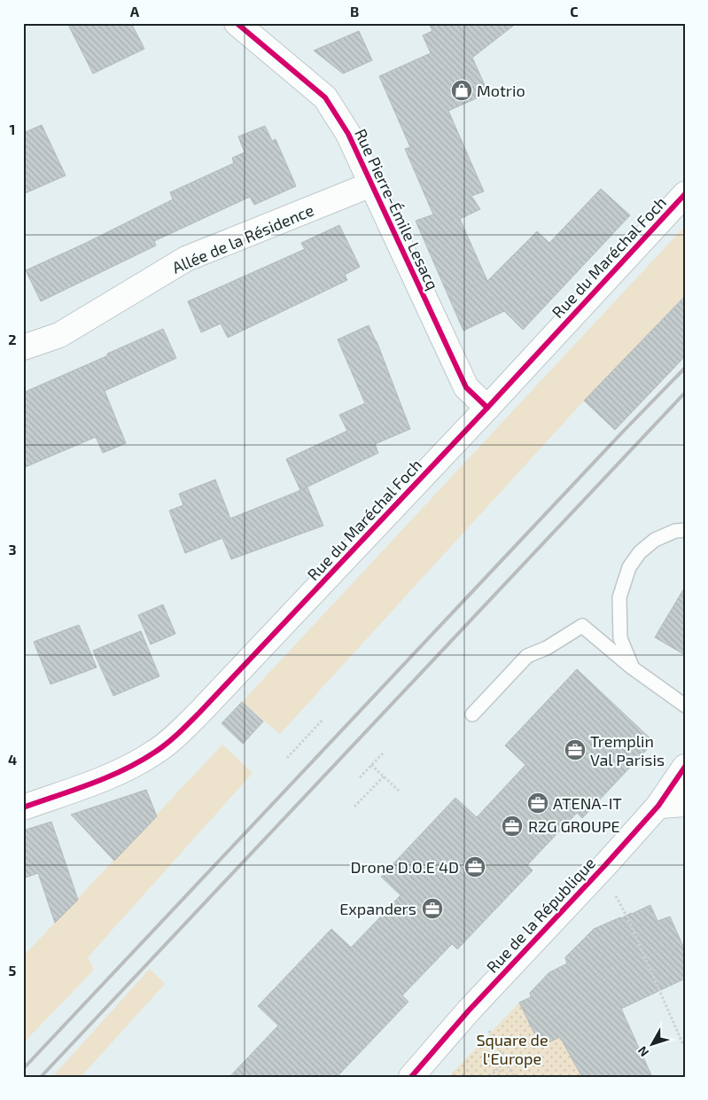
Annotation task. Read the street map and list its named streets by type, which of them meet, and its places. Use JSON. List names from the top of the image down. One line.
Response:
{"streets":{"street":["Rue Pierre-Émile Lesacq","Allée de la Résidence","Rue du Maréchal Foch","Rue de la République"]},"crossings":[["Rue Pierre-Émile Lesacq","Allée de la Résidence"],["Rue Pierre-Émile Lesacq","Rue du Maréchal Foch"]],"parks":["Square de l'Europe"],"places":{"shop":["Motrio"],"office":["Tremplin Val Parisis","ATENA-IT","R2G GROUPE","Drone D.O.E 4D","Expanders"]},"north":"bottom left","grid":{"columns":["A","B","C"],"rows":["1","2","3","4","5"]}}
